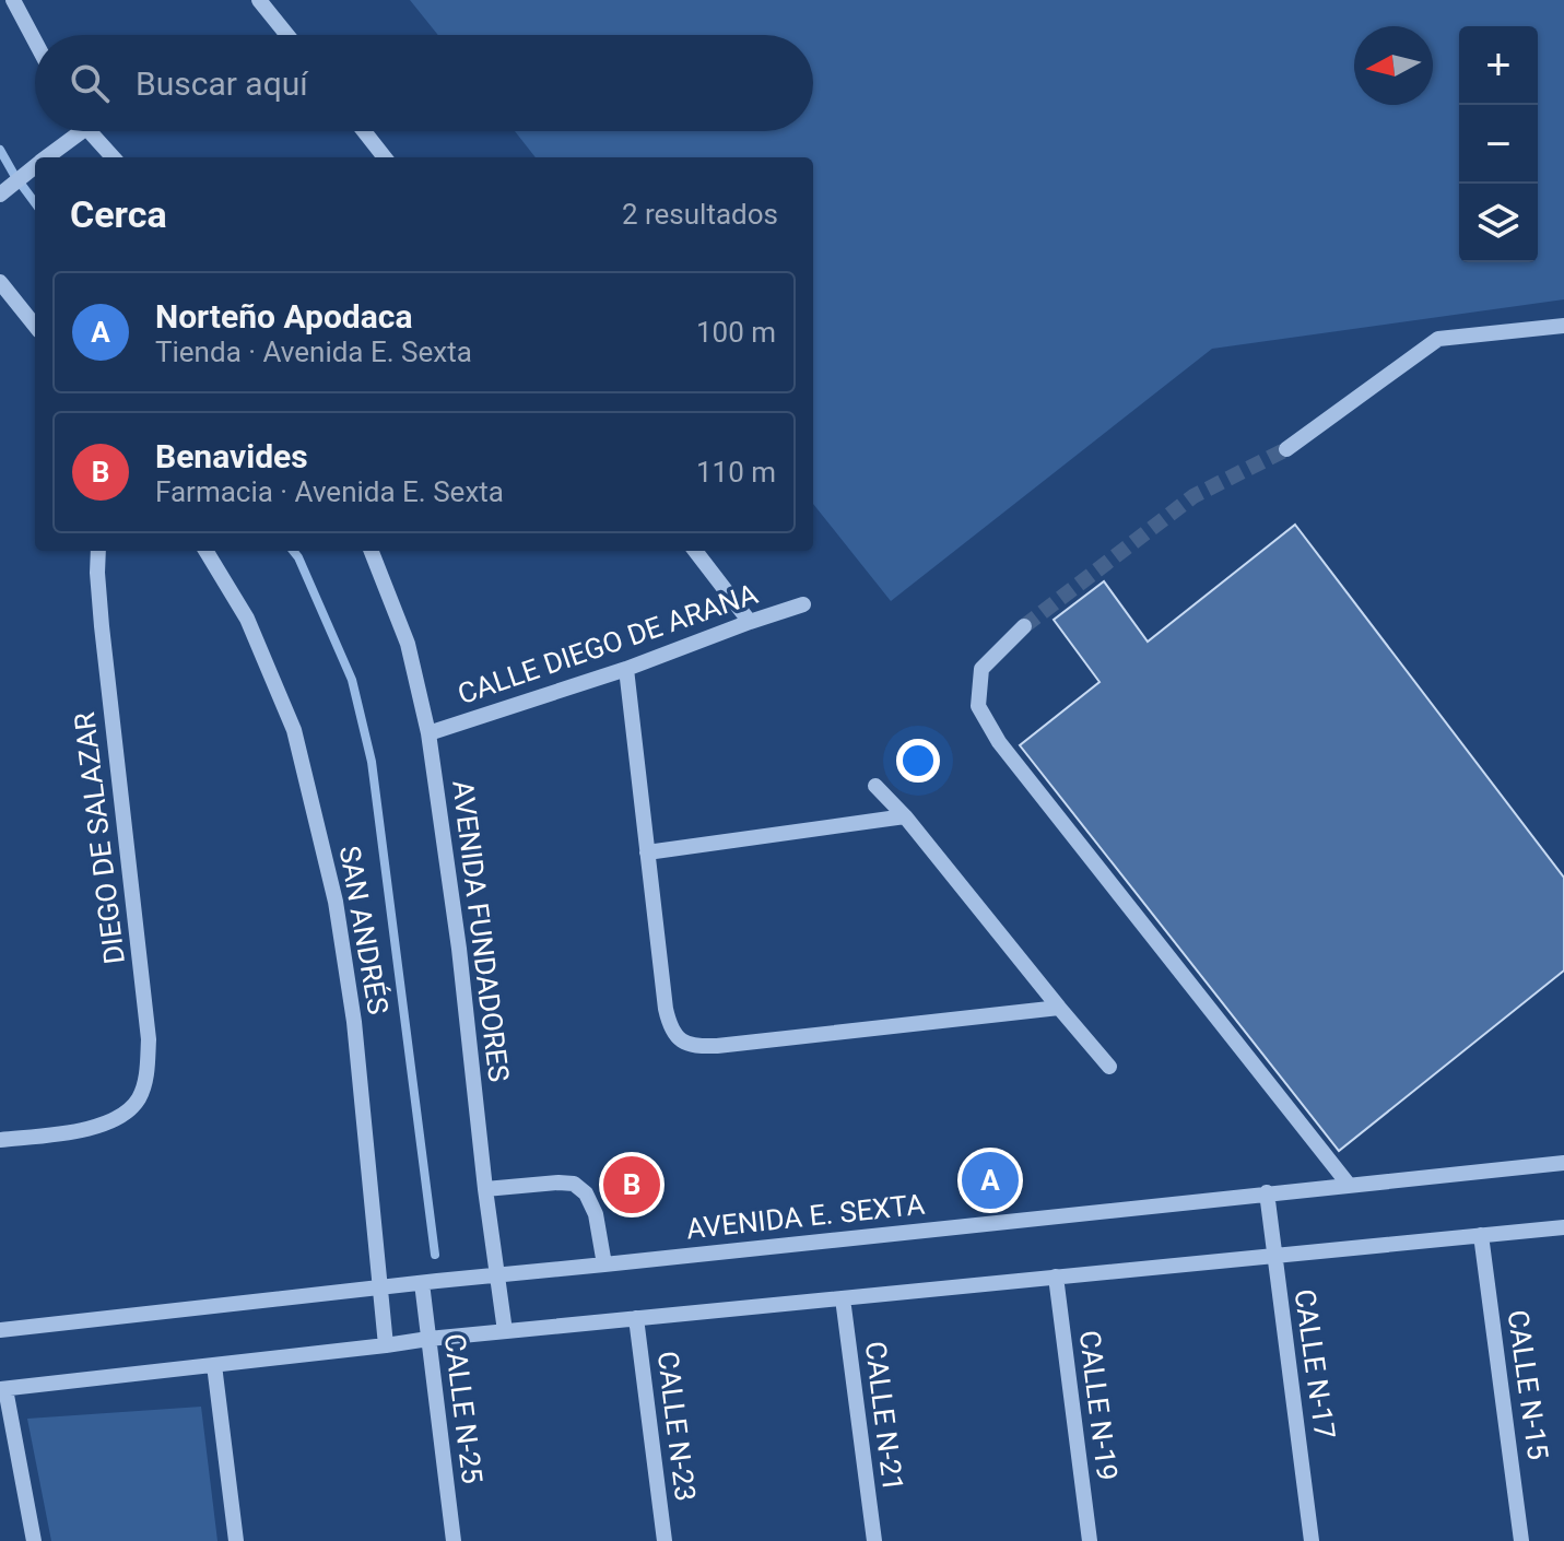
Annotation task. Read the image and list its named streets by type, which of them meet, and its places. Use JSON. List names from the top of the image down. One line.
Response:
{"streets":{"street":["CALLE DIEGO DE ARANA","DIEGO DE SALAZAR","SAN ANDRÉS","AVENIDA FUNDADORES","AVENIDA E. SEXTA","CALLE N-17","CALLE N-15","CALLE N-19","CALLE N-25","CALLE N-21","CALLE N-23"]},"crossings":[["CALLE DIEGO DE ARANA","AVENIDA FUNDADORES"],["SAN ANDRÉS","AVENIDA E. SEXTA"],["AVENIDA FUNDADORES","AVENIDA E. SEXTA"],["AVENIDA E. SEXTA","CALLE N-17"],["AVENIDA E. SEXTA","CALLE N-25"]],"north":"left","page":{"map_buttons":["+","−"],"search":"Buscar aquí","heading":["Cerca","2 resultados"],"list":[{"mark":"A","name":"Norteño Apodaca","note":"Tienda · Avenida E. Sexta","value":"100 m"},{"mark":"B","name":"Benavides","note":"Farmacia · Avenida E. Sexta","value":"110 m"}],"pins":["A","B"]}}
